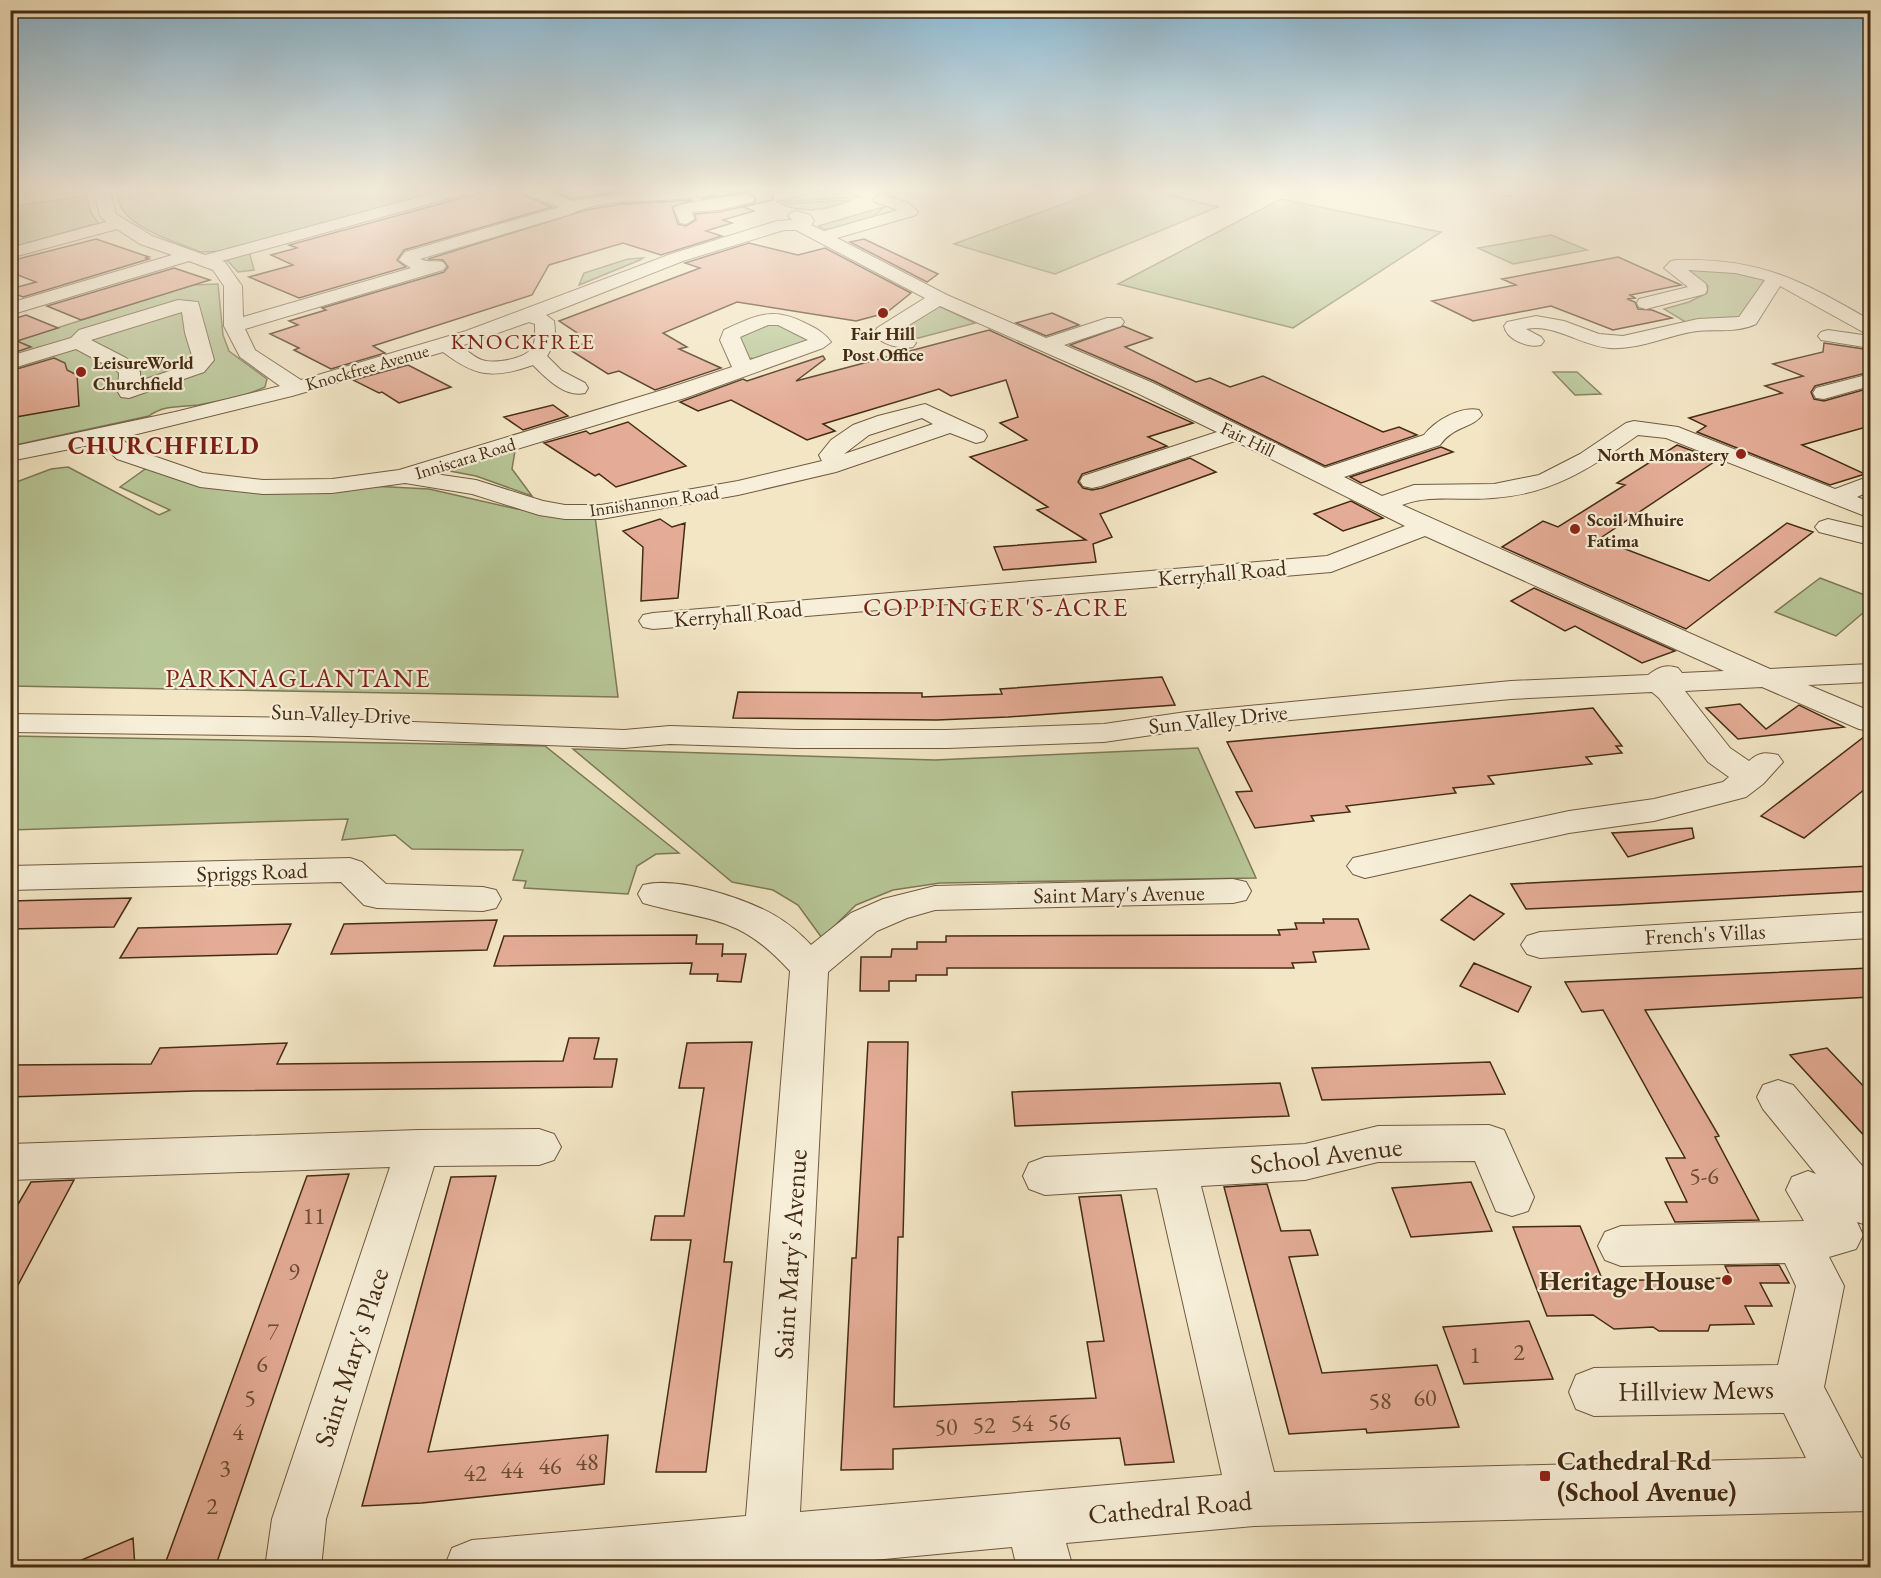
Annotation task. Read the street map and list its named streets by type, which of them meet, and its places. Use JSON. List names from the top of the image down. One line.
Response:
{"streets":{"street":["Knockfree Avenue","Fair Hill","Inniscara Road","Innishannon Road","Kerryhall Road","Sun Valley Drive","Spriggs Road","Saint Mary's Avenue","French's Villas","School Avenue","Saint Mary's Place","Hillview Mews","Cathedral Road"]},"crossings":[["Knockfree Avenue","Inniscara Road"],["Fair Hill","Kerryhall Road"],["Fair Hill","Sun Valley Drive"],["Inniscara Road","Innishannon Road"],["Saint Mary's Avenue","Cathedral Road"],["Hillview Mews","Cathedral Road"]],"districts":["KNOCKFREE","CHURCHFIELD","COPPINGER'S-ACRE","PARKNAGLANTANE"],"places":{"other":["Fair Hill Post Office","LeisureWorld Churchfield","North Monastery","Scoil Mhuire Fatima","Heritage House"],"transit":["Cathedral Rd (School Avenue)"]},"house_numbers":["5-6","11","9","7","2","1","6","5","60","58","56","54","52","50","4","48","46","3","44","42","2"]}
